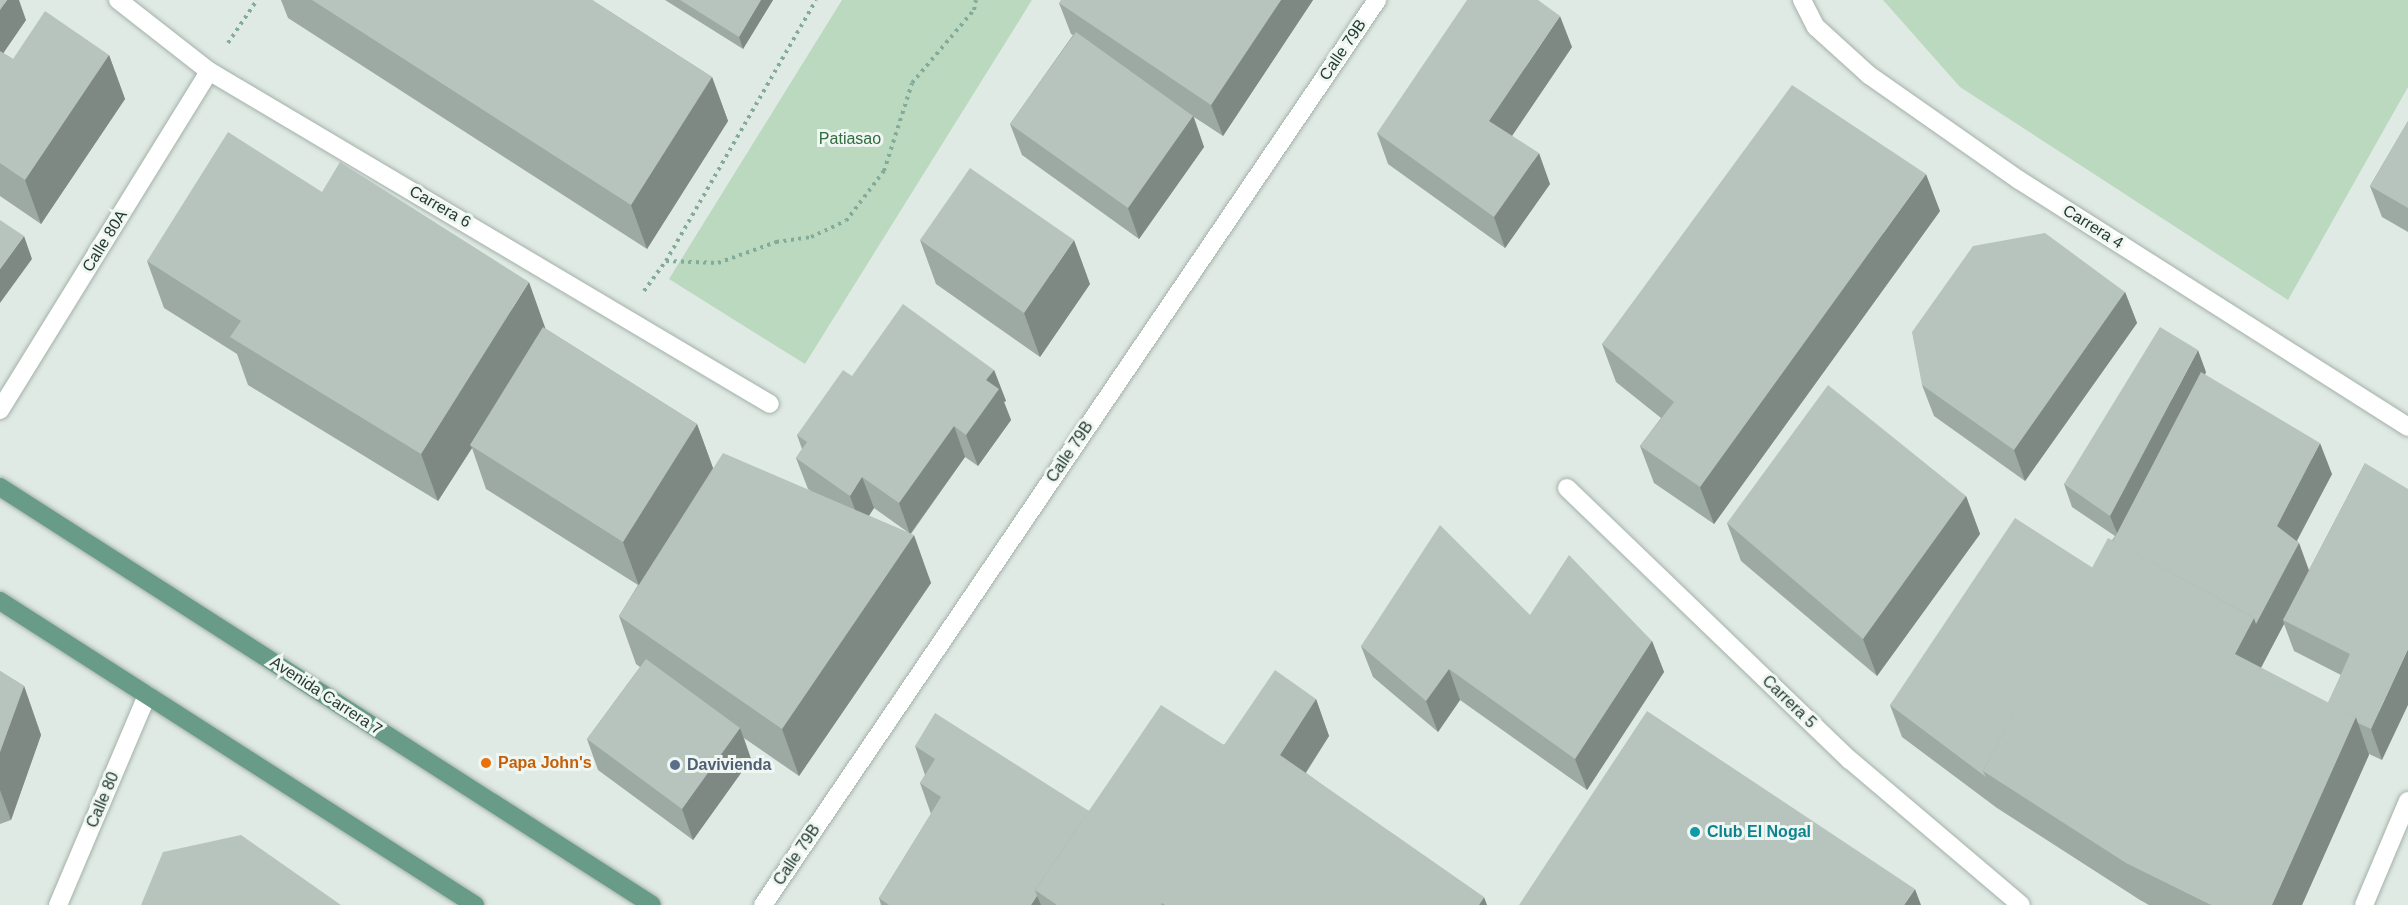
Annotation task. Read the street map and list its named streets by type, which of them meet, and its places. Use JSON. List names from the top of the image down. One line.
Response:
{"streets":{"main road":["Avenida Carrera 7"],"street":["Calle 79B","Carrera 6","Carrera 4","Calle 80A","Carrera 5","Calle 80"]},"crossings":[["Carrera 6","Calle 80A"]],"parks":["Patiasao"],"places":["Papa John's","Davivienda","Club El Nogal"]}
